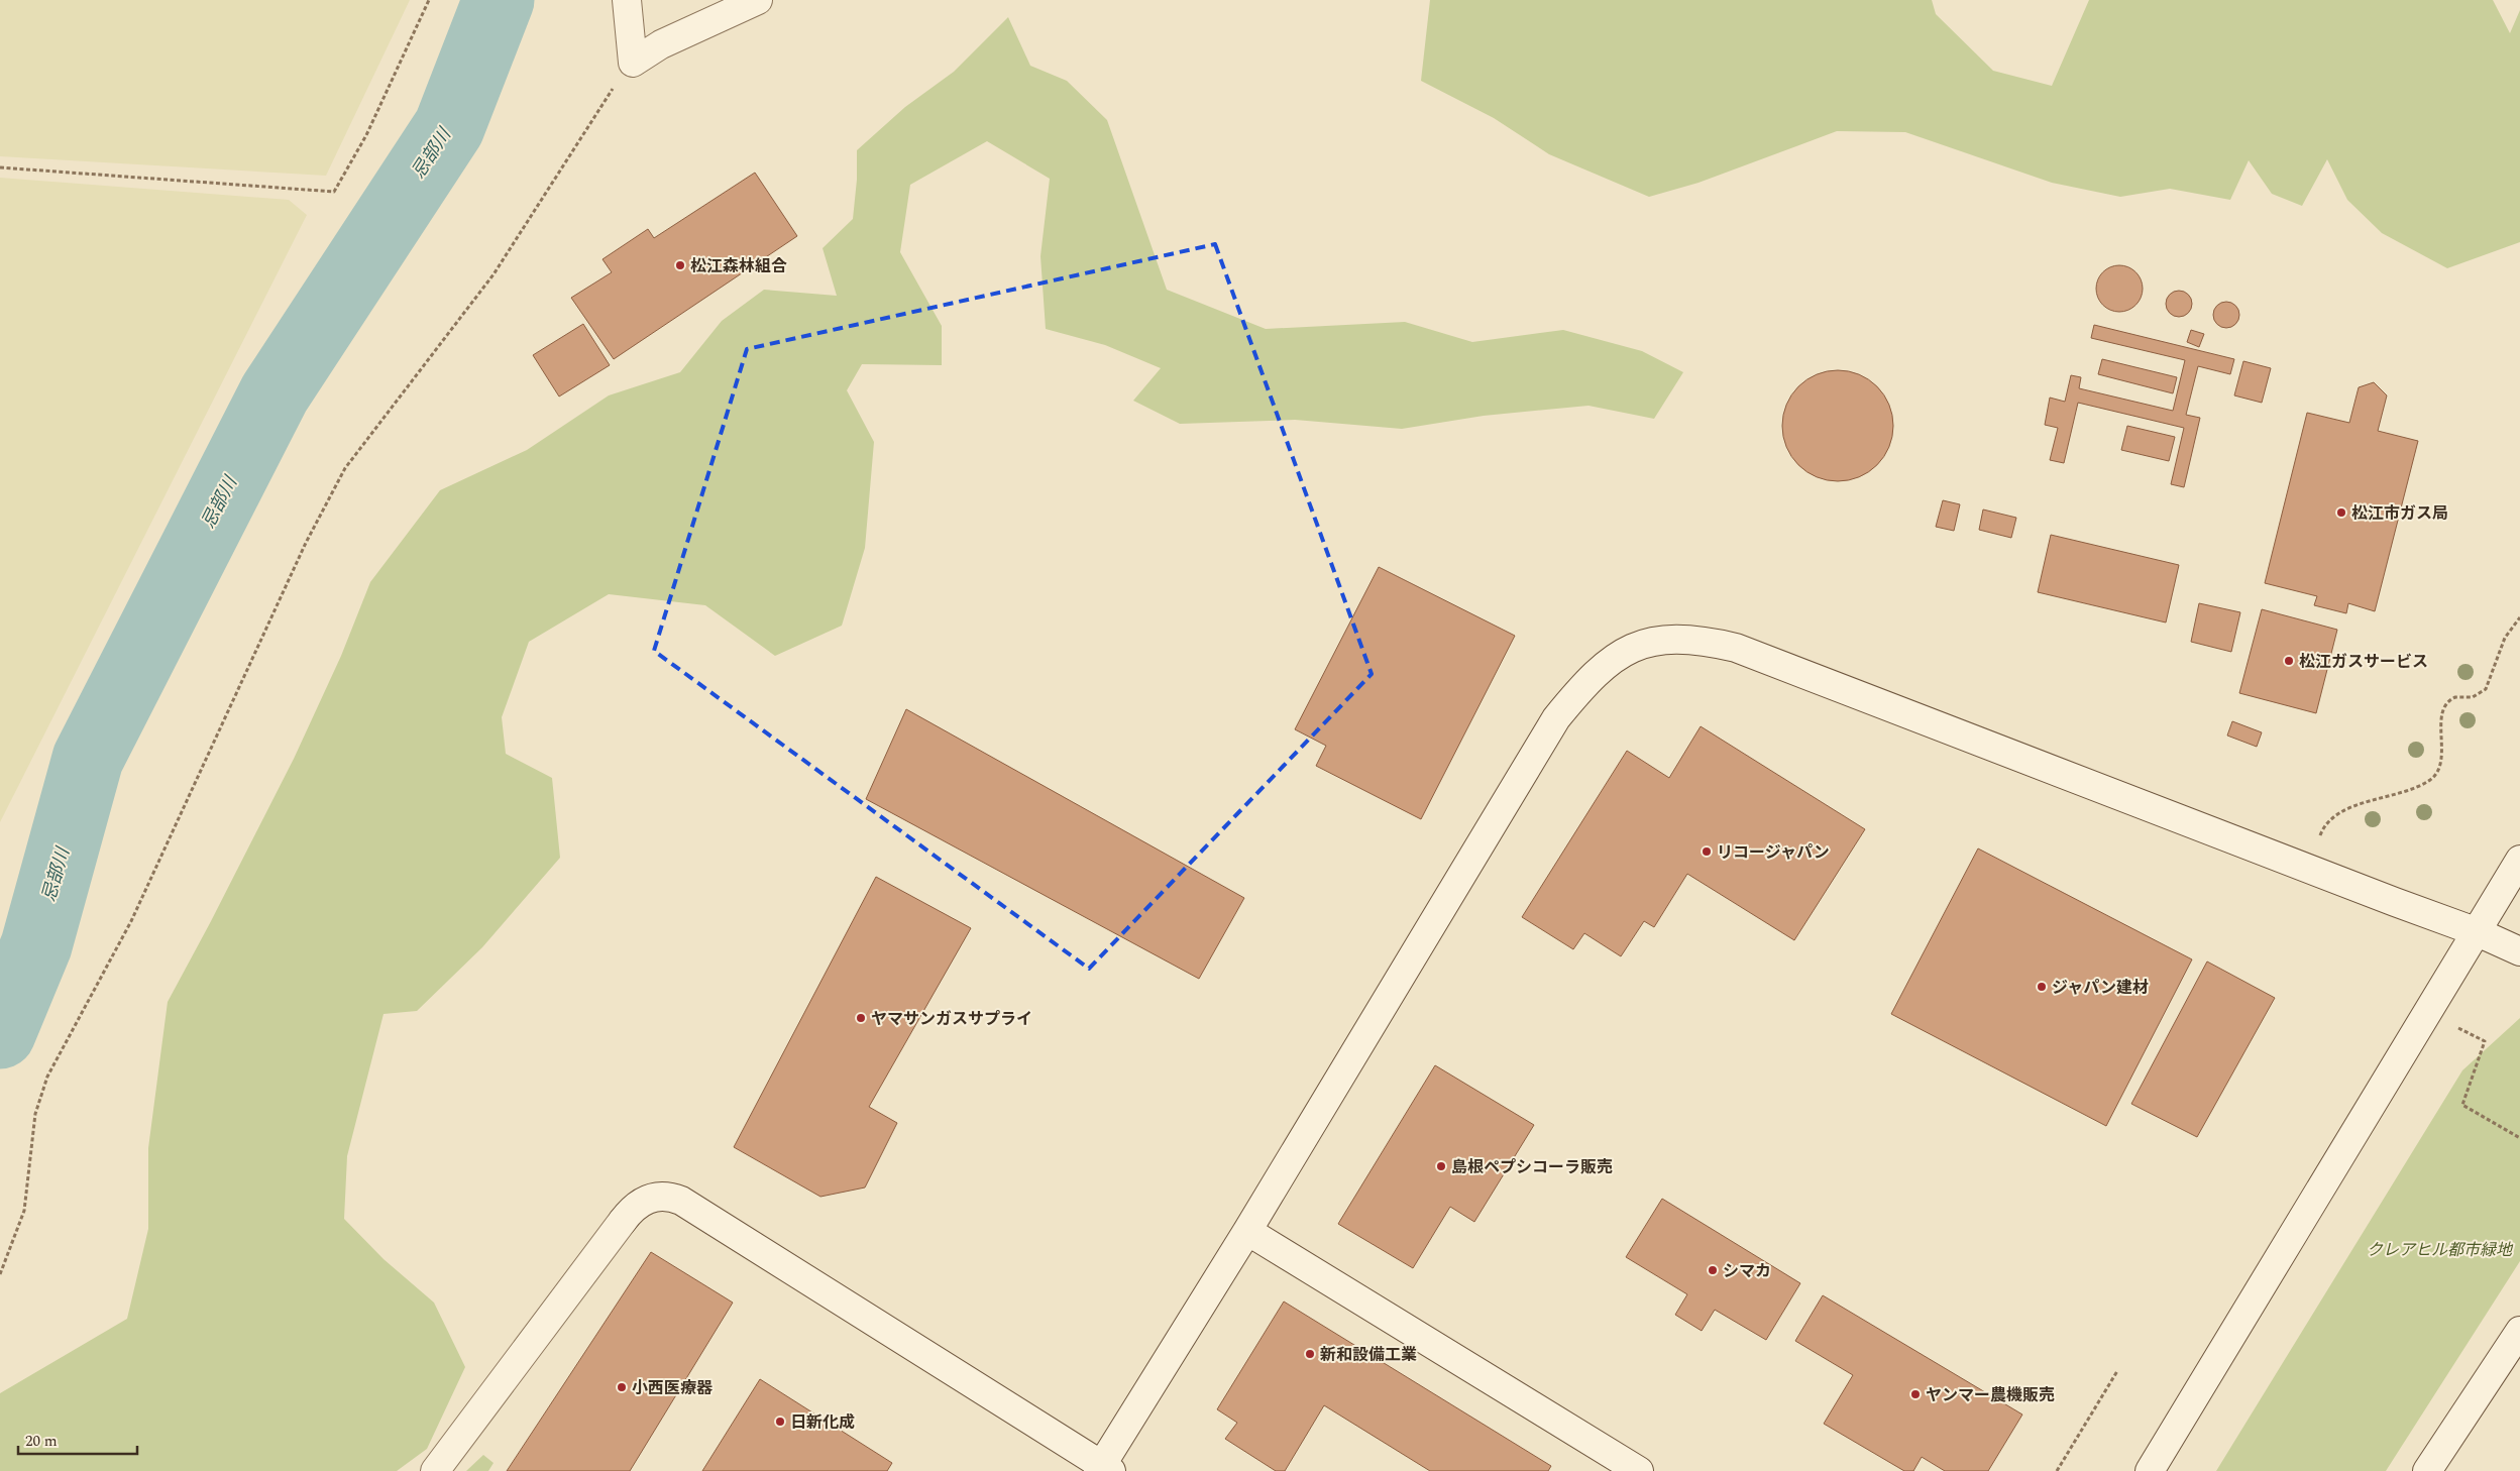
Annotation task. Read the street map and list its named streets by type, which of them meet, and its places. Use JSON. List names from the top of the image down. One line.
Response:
{"water":["忌部川"],"parks":["クレアヒル都市緑地"],"places":["松江森林組合","松江市ガス局","松江ガスサービス","リコージャパン","ジャパン建材","ヤマサンガスサプライ","島根ペプシコーラ販売","シマカ","新和設備工業","小西医療器","ヤンマー農機販売","日新化成"],"scale_bar":"20 m"}
